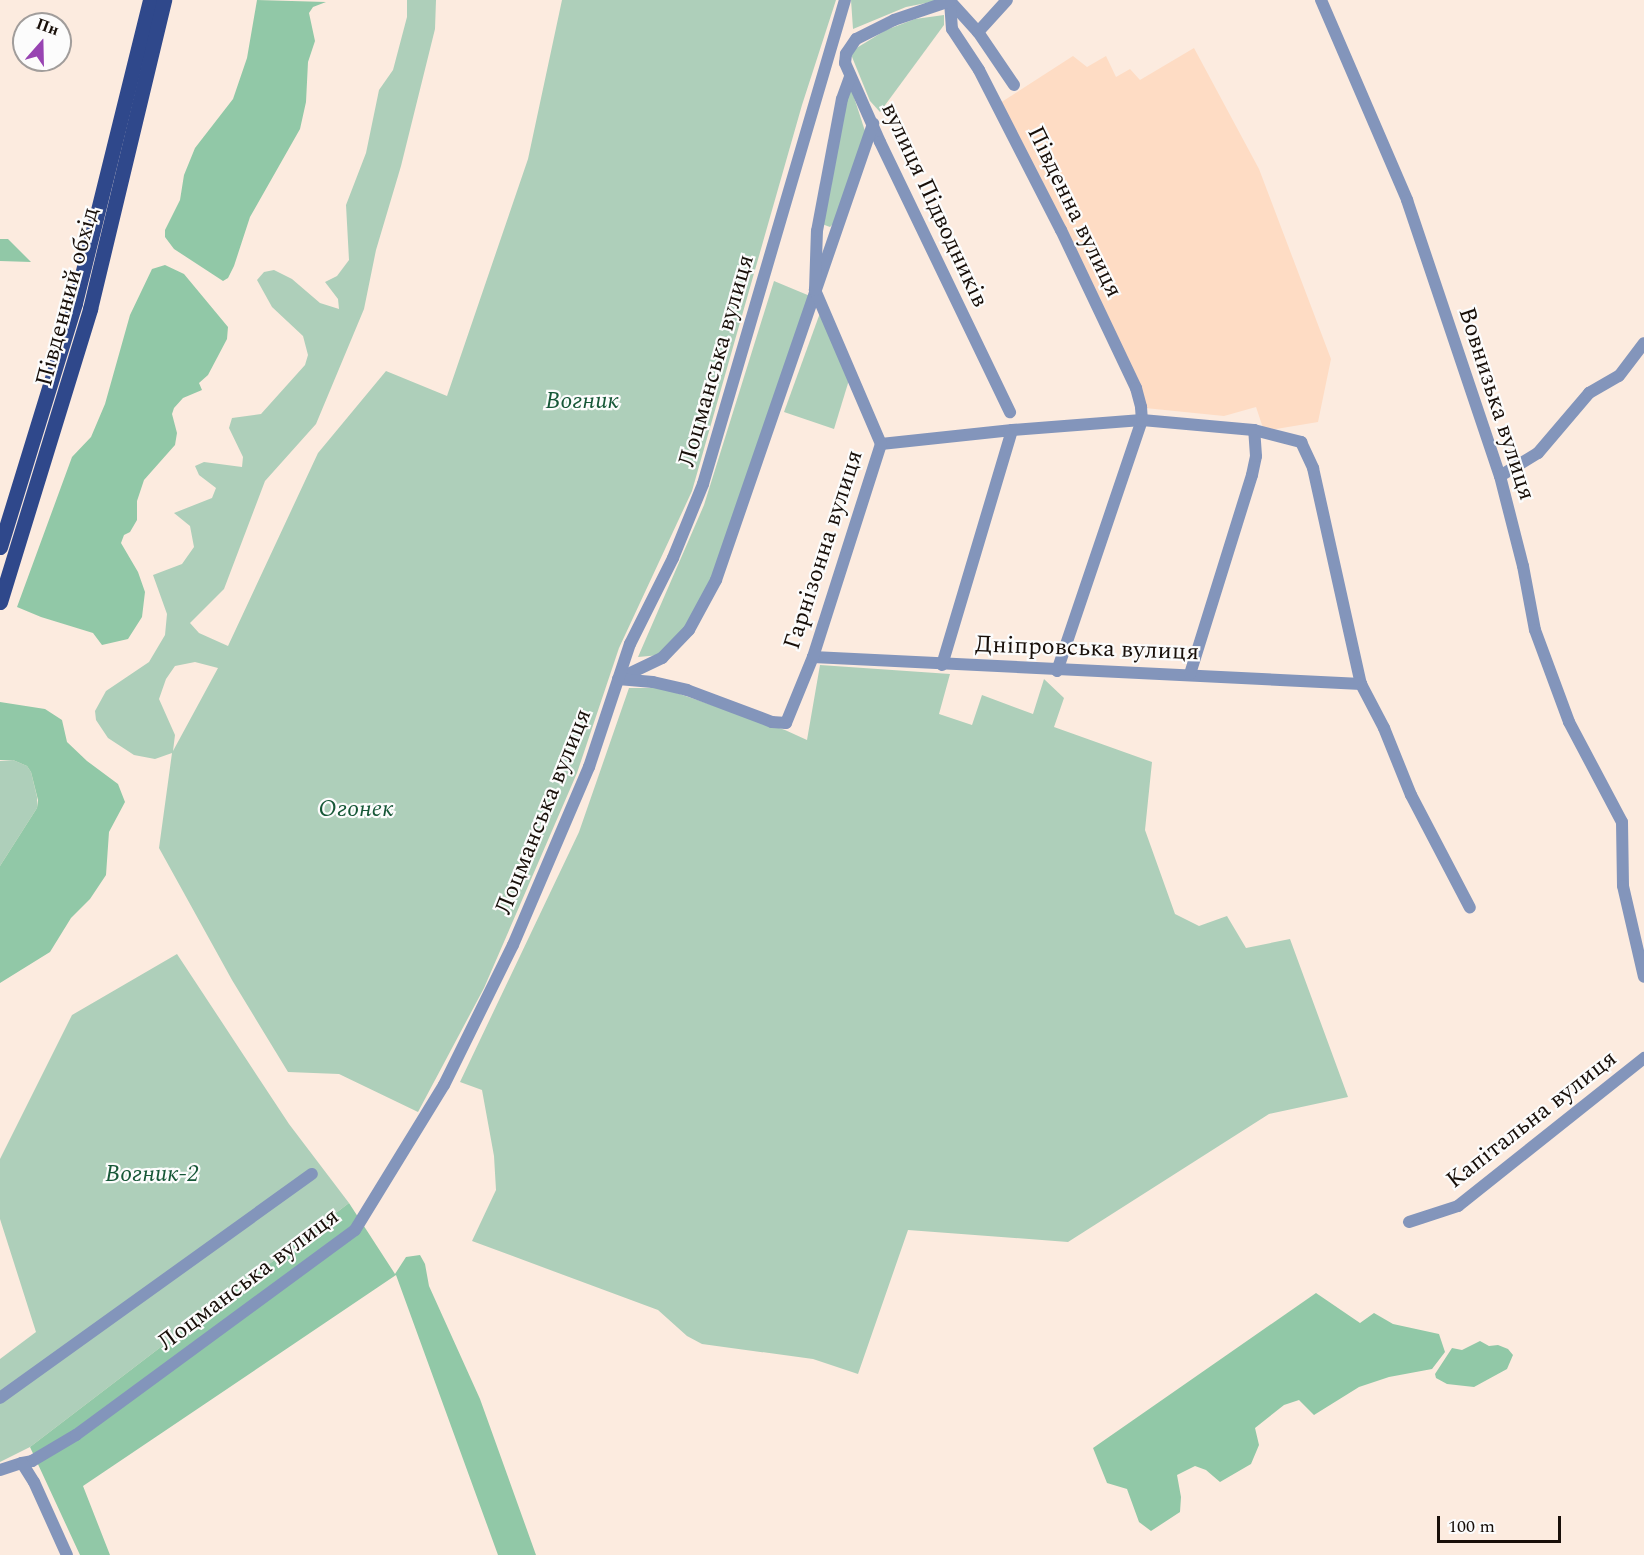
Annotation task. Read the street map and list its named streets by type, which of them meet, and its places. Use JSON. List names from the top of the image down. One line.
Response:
{"streets":{"main road":["Південний обхід"],"street":["вулиця Підводників","Південна вулиця","Лоцманська вулиця","Вовнизька вулиця","Гарнізонна вулиця","Дніпровська вулиця","Капітальна вулиця"]},"crossings":[["Лоцманська вулиця","Гарнізонна вулиця"],["Гарнізонна вулиця","Дніпровська вулиця"]],"parks":["Вогник","Огонек","Вогник-2"],"scale_bar":"100 m","north":"top"}
